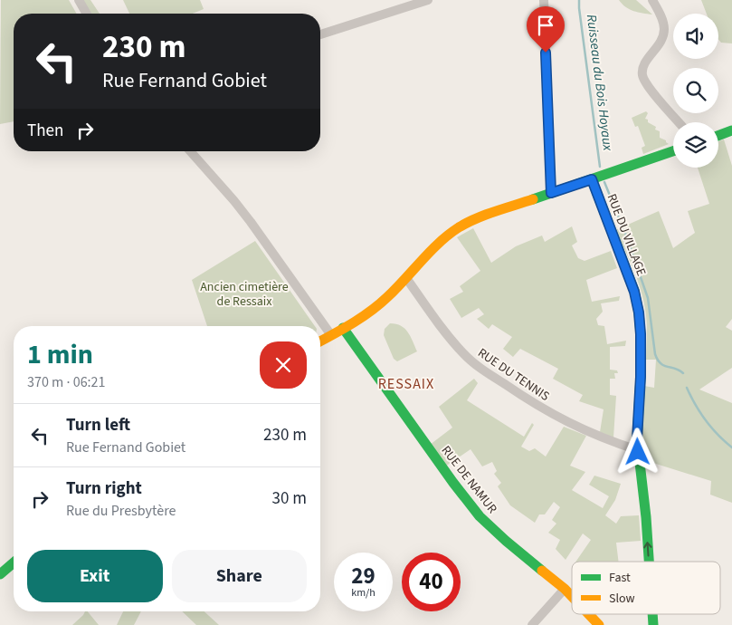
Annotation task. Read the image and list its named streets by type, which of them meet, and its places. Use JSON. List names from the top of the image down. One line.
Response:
{"streets":{"street":["RUE DU VILLAGE","RUE DU TENNIS","RUE DE NAMUR"]},"crossings":[["RUE DU VILLAGE","RUE DU TENNIS"]],"districts":["RESSAIX"],"water":["Ruisseau du Bois Hoyaux"],"parks":["Ancien cimetière de Ressaix"],"legend":["Fast","Slow"],"page":{"turn":["230 m","Rue Fernand Gobiet"],"then":"Then","heading":["1 min","370 m · 06:21"],"list":[{"name":"Turn left","note":"Rue Fernand Gobiet","value":"230 m"},{"name":"Turn right","note":"Rue du Presbytère","value":"30 m"}],"buttons":["Exit","Share"],"speed":"29 km/h","limit":"40"}}
